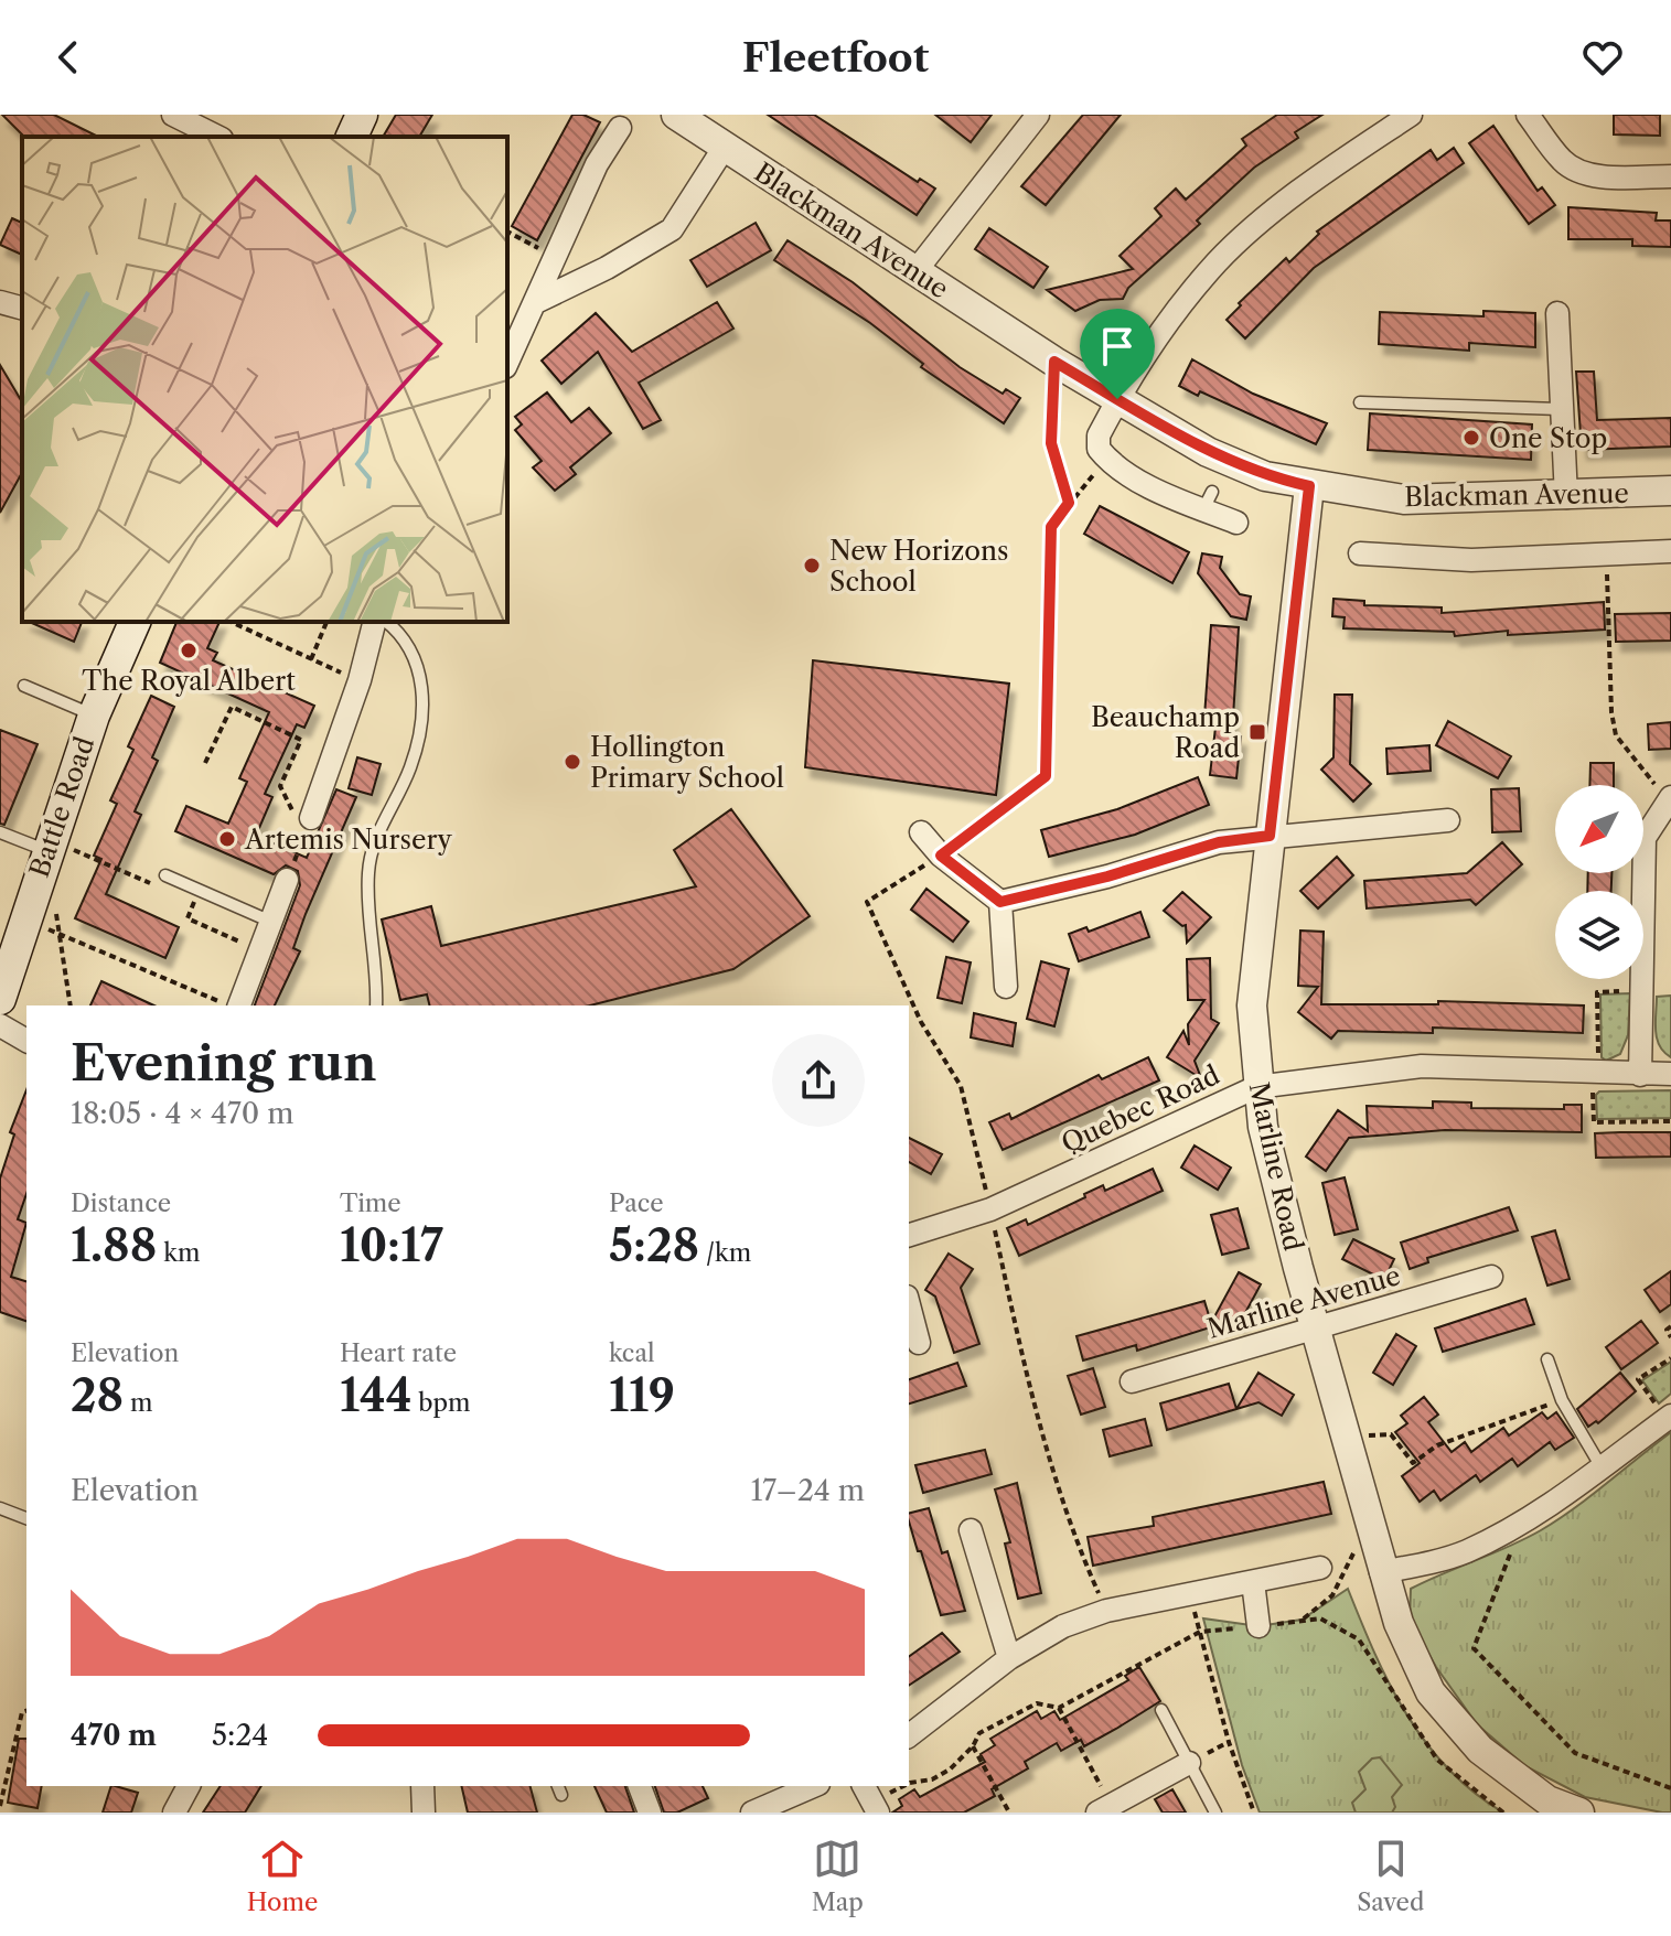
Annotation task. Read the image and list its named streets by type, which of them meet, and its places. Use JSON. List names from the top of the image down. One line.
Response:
{"streets":{"main road":["Battle Road"],"street":["Blackman Avenue","Quebec Road","Marline Road","Marline Avenue"]},"crossings":[["Blackman Avenue","Marline Road"],["Quebec Road","Marline Road"],["Marline Road","Marline Avenue"]],"places":{"other":["One Stop","New Horizons School","The Royal Albert","Hollington Primary School","Artemis Nursery"],"transit":["Beauchamp Road"]},"north":"bottom left","page":{"header":"Fleetfoot","heading":["Evening run","18:05 · 4 × 470 m"],"stats":[["Distance","1.88 km"],["Time","10:17"],["Pace","5:28 /km"],["Elevation","28 m"],["Heart rate","144 bpm"],["kcal","119"]],"chart":["Elevation","17–24 m"],"list":[{"name":"470 m","note":"5:24"}],"tabs":["Home","Map","Saved"]}}
